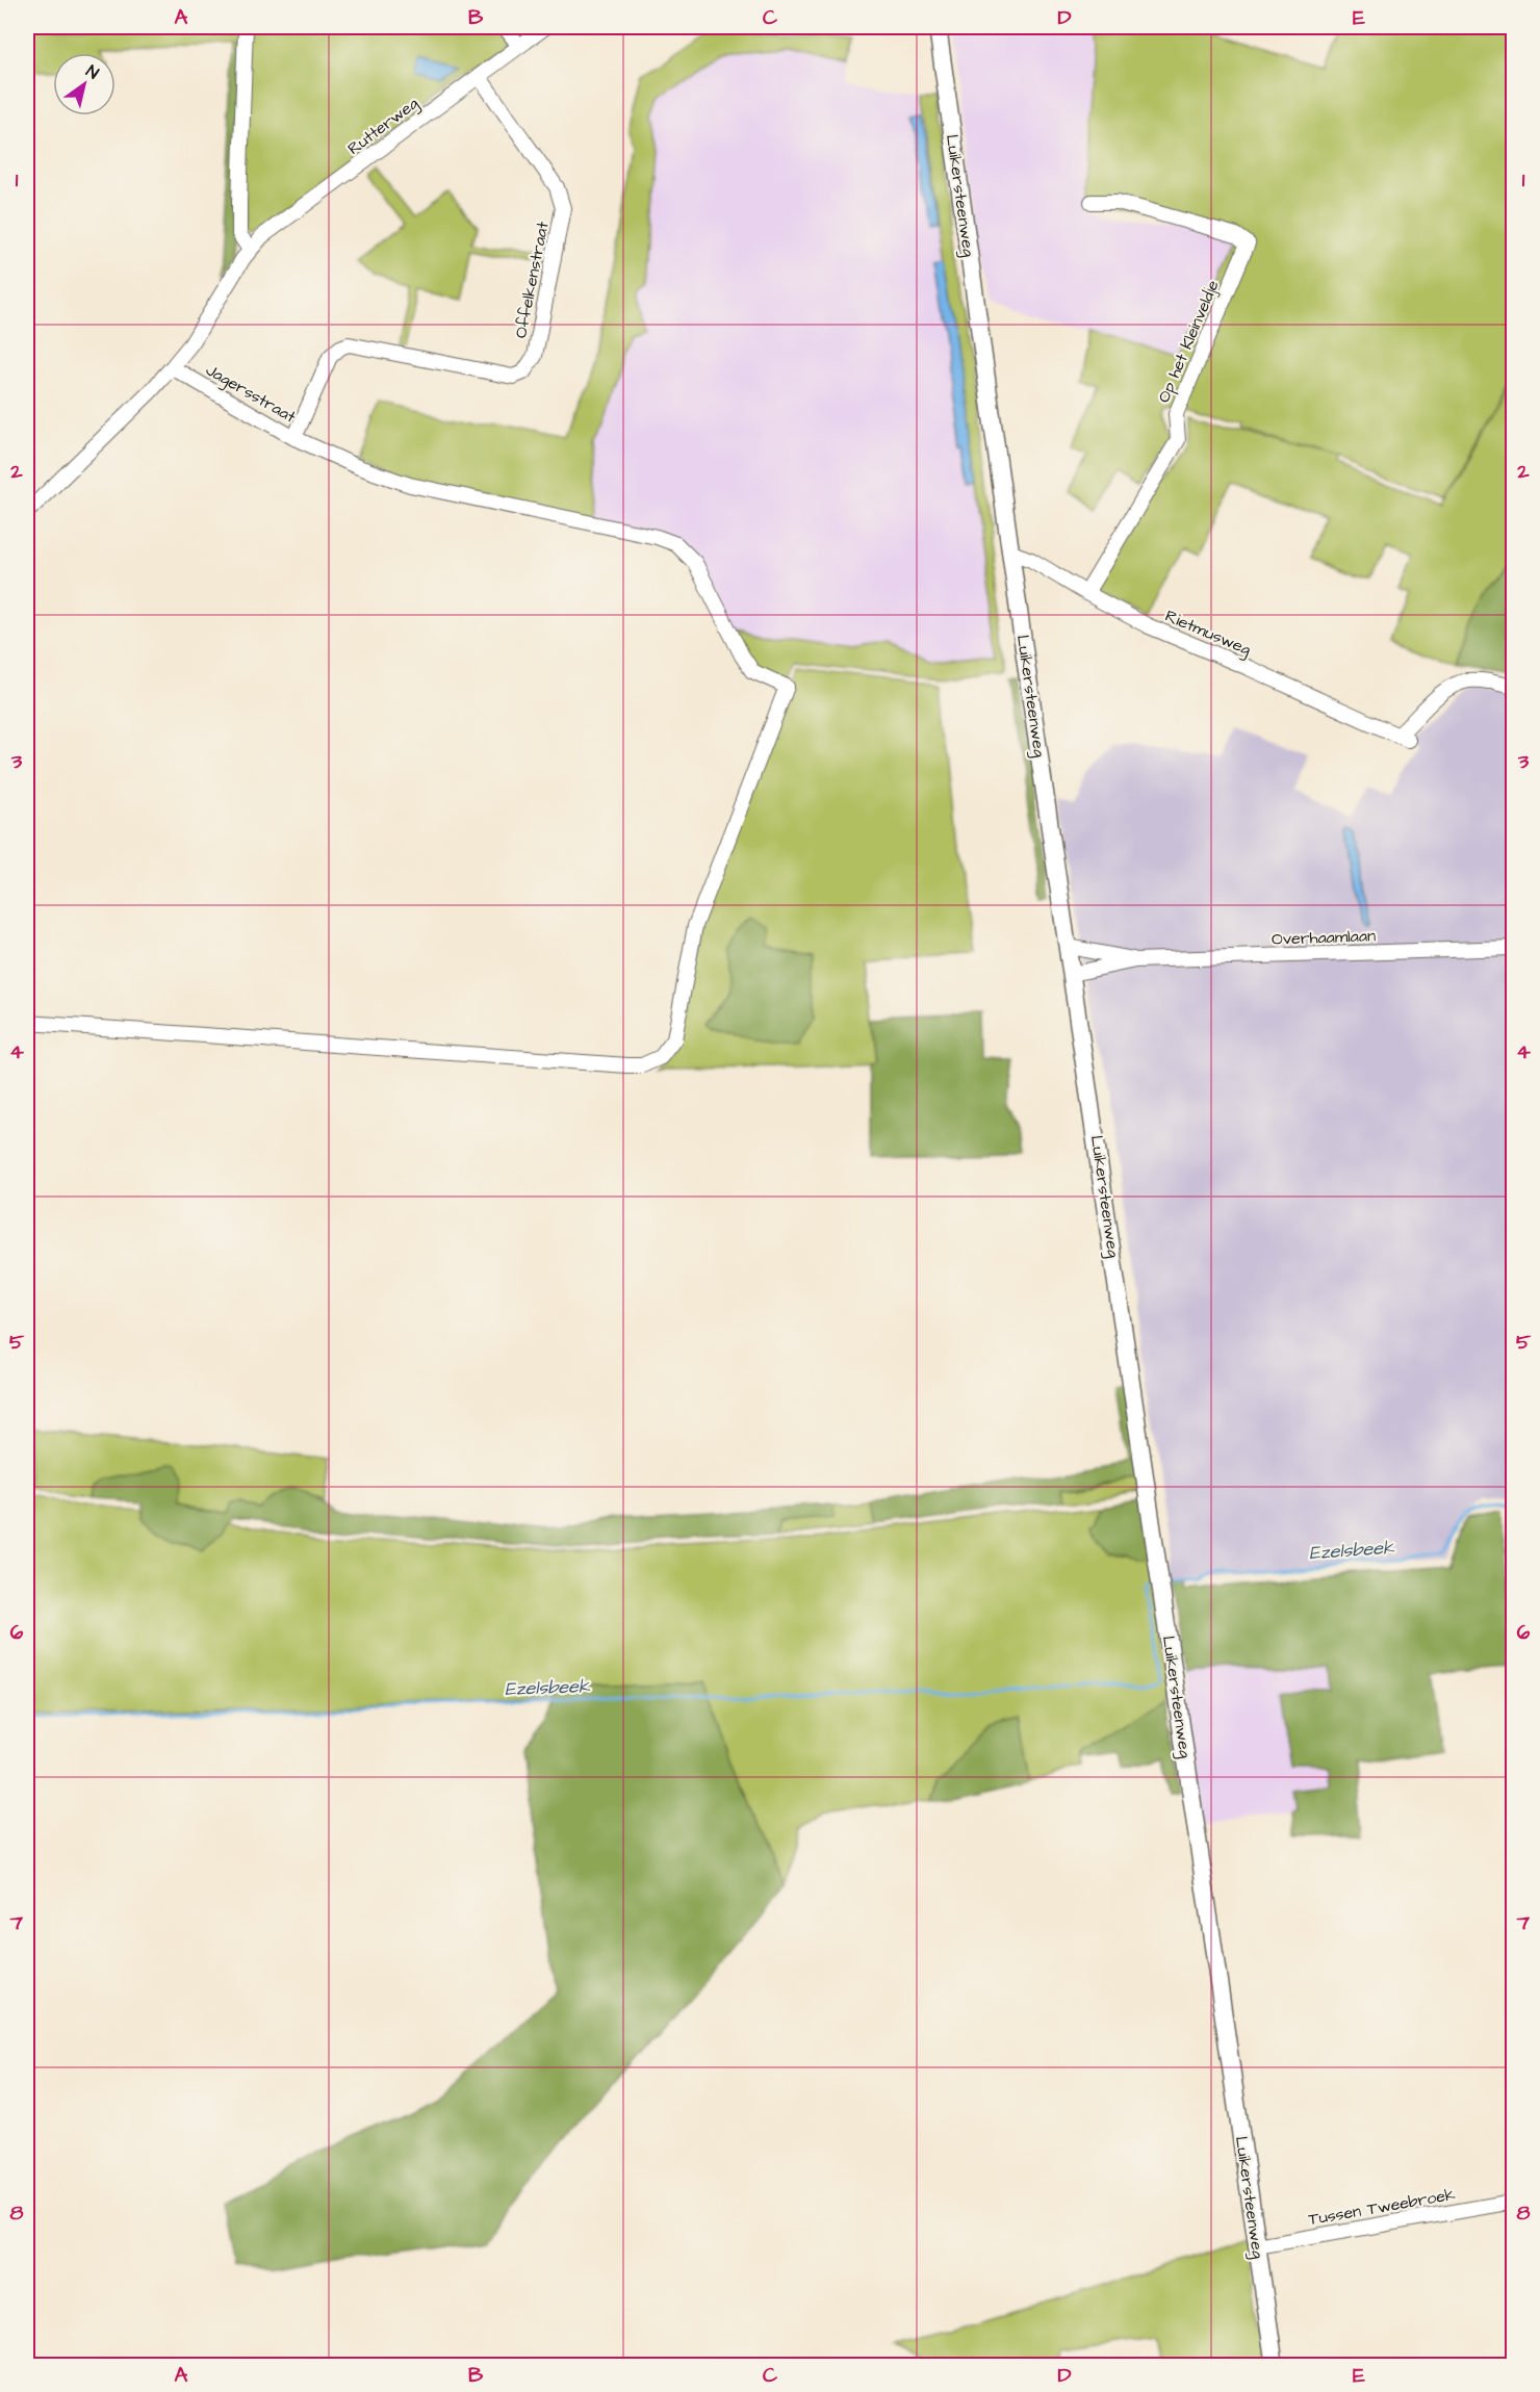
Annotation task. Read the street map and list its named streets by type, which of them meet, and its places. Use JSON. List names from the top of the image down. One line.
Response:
{"streets":{"main road":["Luikersteenweg"],"street":["Rutterweg","Offelkenstraat","Op het Kleinveldje","Jagersstraat","Rietmusweg","Overhaamlaan","Tussen Tweebroek"]},"crossings":[["Rutterweg","Offelkenstraat"],["Rutterweg","Jagersstraat"],["Luikersteenweg","Rietmusweg"],["Luikersteenweg","Overhaamlaan"],["Luikersteenweg","Tussen Tweebroek"],["Offelkenstraat","Jagersstraat"],["Op het Kleinveldje","Rietmusweg"]],"water":["Ezelsbeek"],"north":"top right","grid":{"columns":["A","B","C","D","E"],"rows":["1","2","3","4","5","6","7","8"]}}
